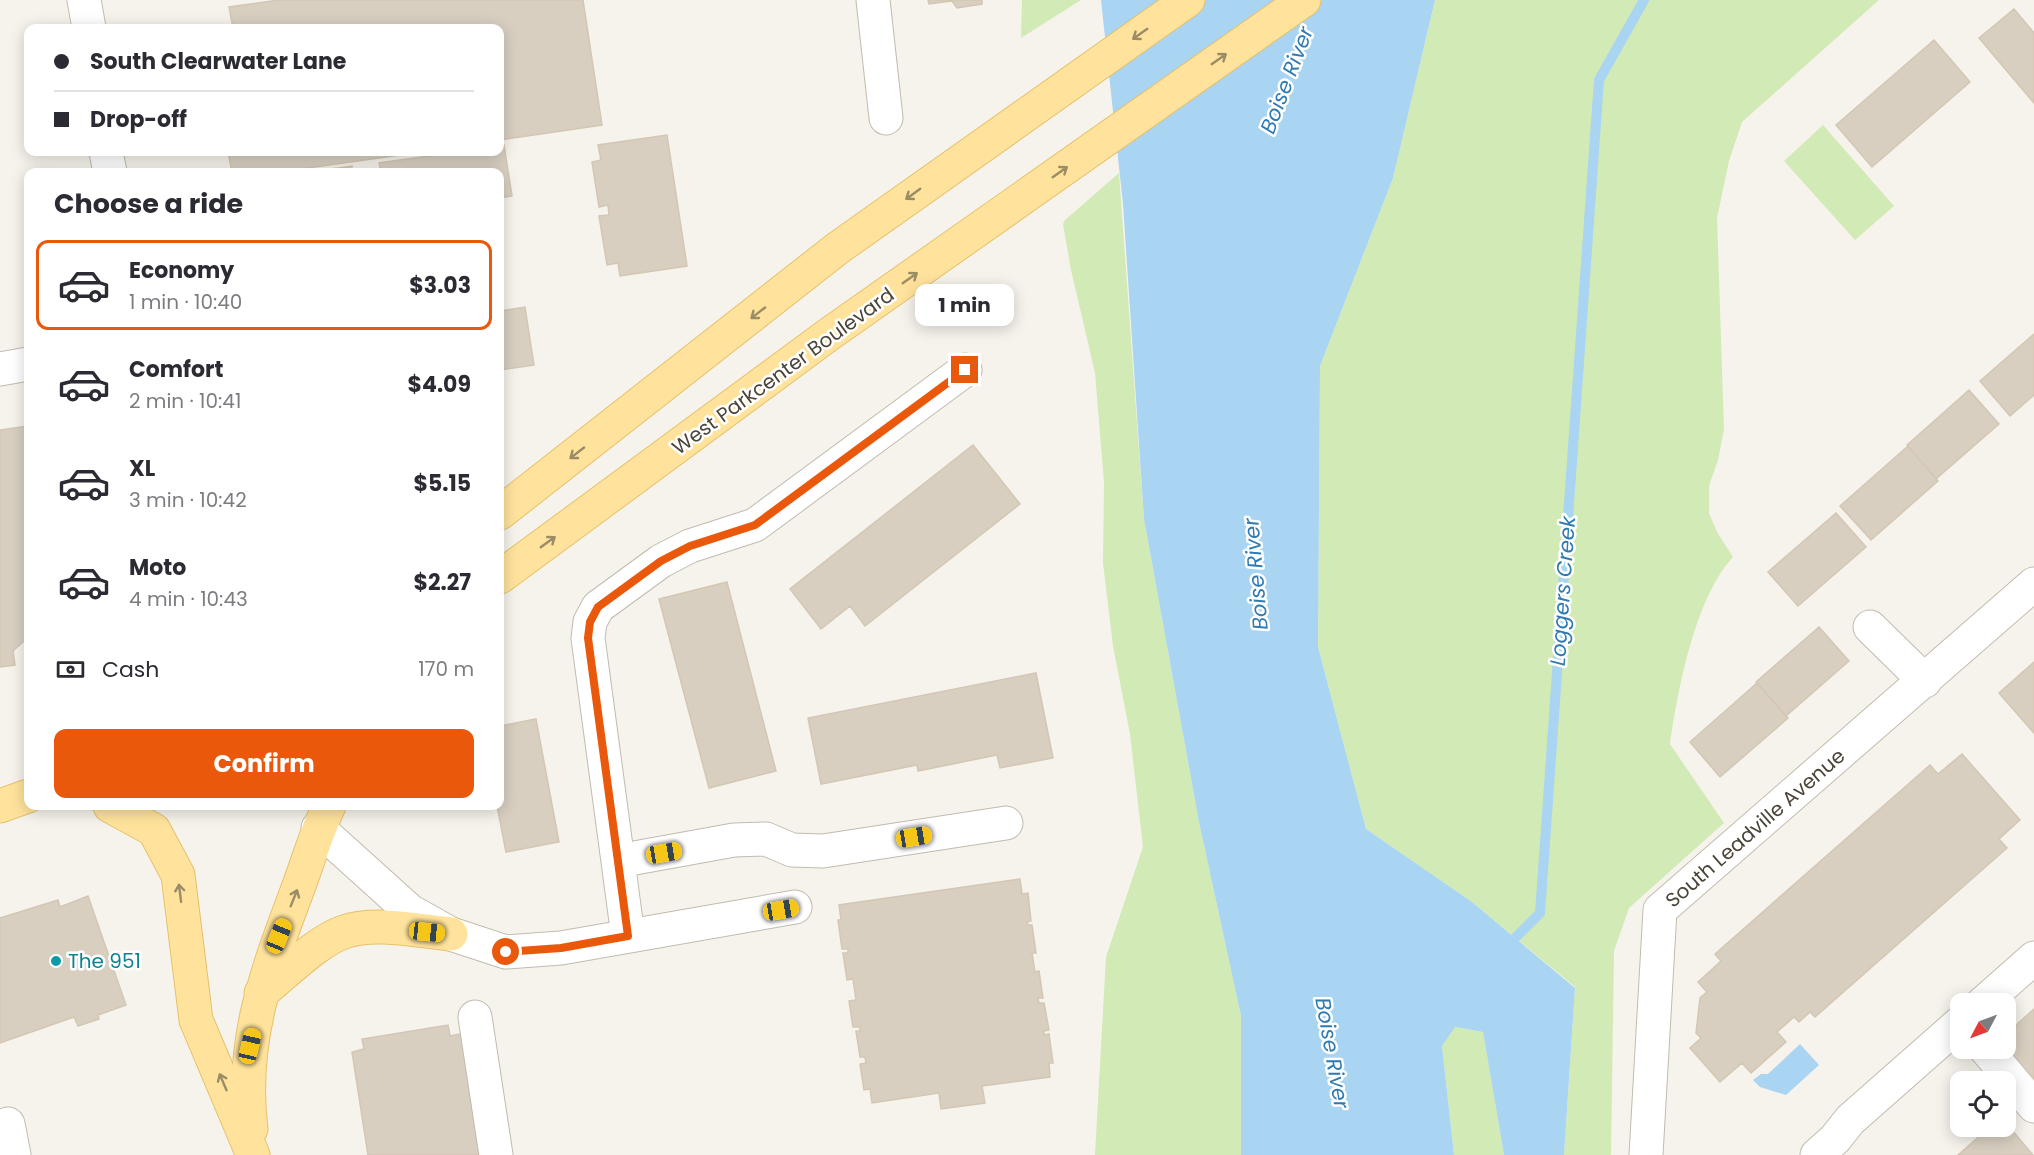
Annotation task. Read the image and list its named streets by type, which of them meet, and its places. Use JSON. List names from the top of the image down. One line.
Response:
{"streets":{"main road":["West Parkcenter Boulevard"],"street":["South Leadville Avenue"]},"water":["Boise River","Loggers Creek"],"places":["The 951"],"north":"bottom left","page":{"banner":["South Clearwater Lane","Drop-off"],"heading":"Choose a ride","list":[{"name":"Economy","note":"1 min · 10:40","value":"$3.03"},{"name":"Comfort","note":"2 min · 10:41","value":"$4.09"},{"name":"XL","note":"3 min · 10:42","value":"$5.15"},{"name":"Moto","note":"4 min · 10:43","value":"$2.27"}],"bubble":"1 min","pay":["Cash","170 m"],"buttons":"Confirm"}}
